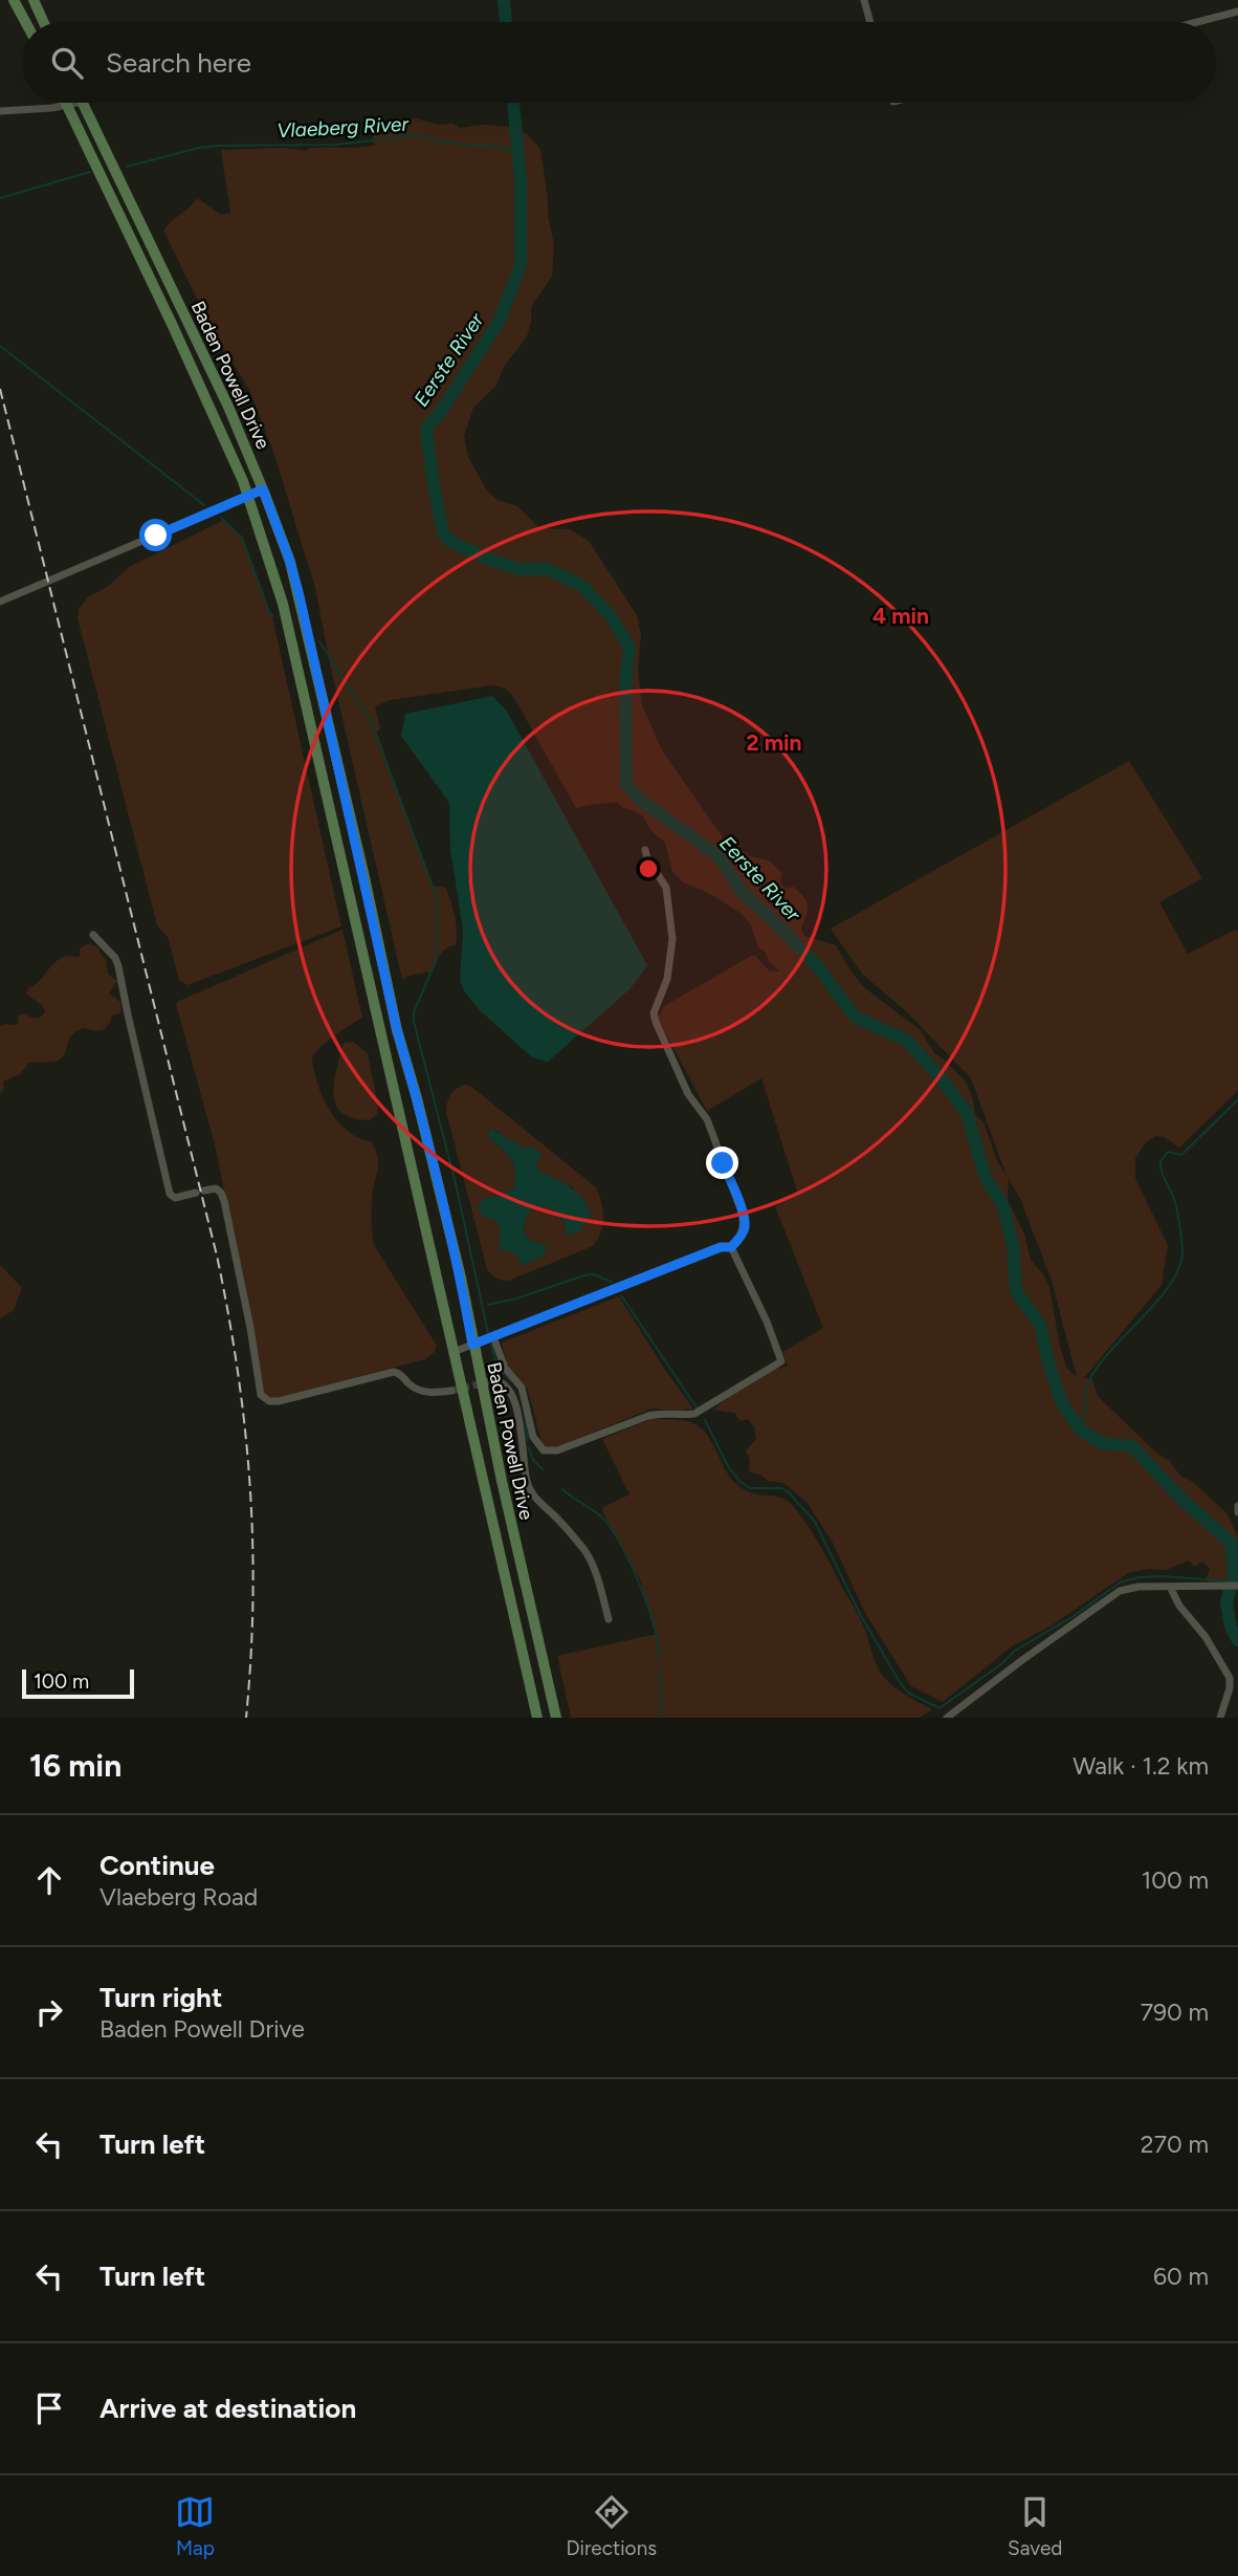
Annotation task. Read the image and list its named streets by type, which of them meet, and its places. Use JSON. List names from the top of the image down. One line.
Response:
{"streets":{"main road":["Baden Powell Drive"]},"water":["Vlaeberg River","Eerste River"],"scale_bar":"100 m","page":{"search":"Search here","scale":"100 m","heading":["16 min","Walk · 1.2 km"],"list":[["Continue","Vlaeberg Road","100 m"],["Turn right","Baden Powell Drive","790 m"],["Turn left","270 m"],["Turn left","60 m"],"Arrive at destination"],"nav":["Map","Directions","Saved"]},"rings":["4 min","2 min"]}
